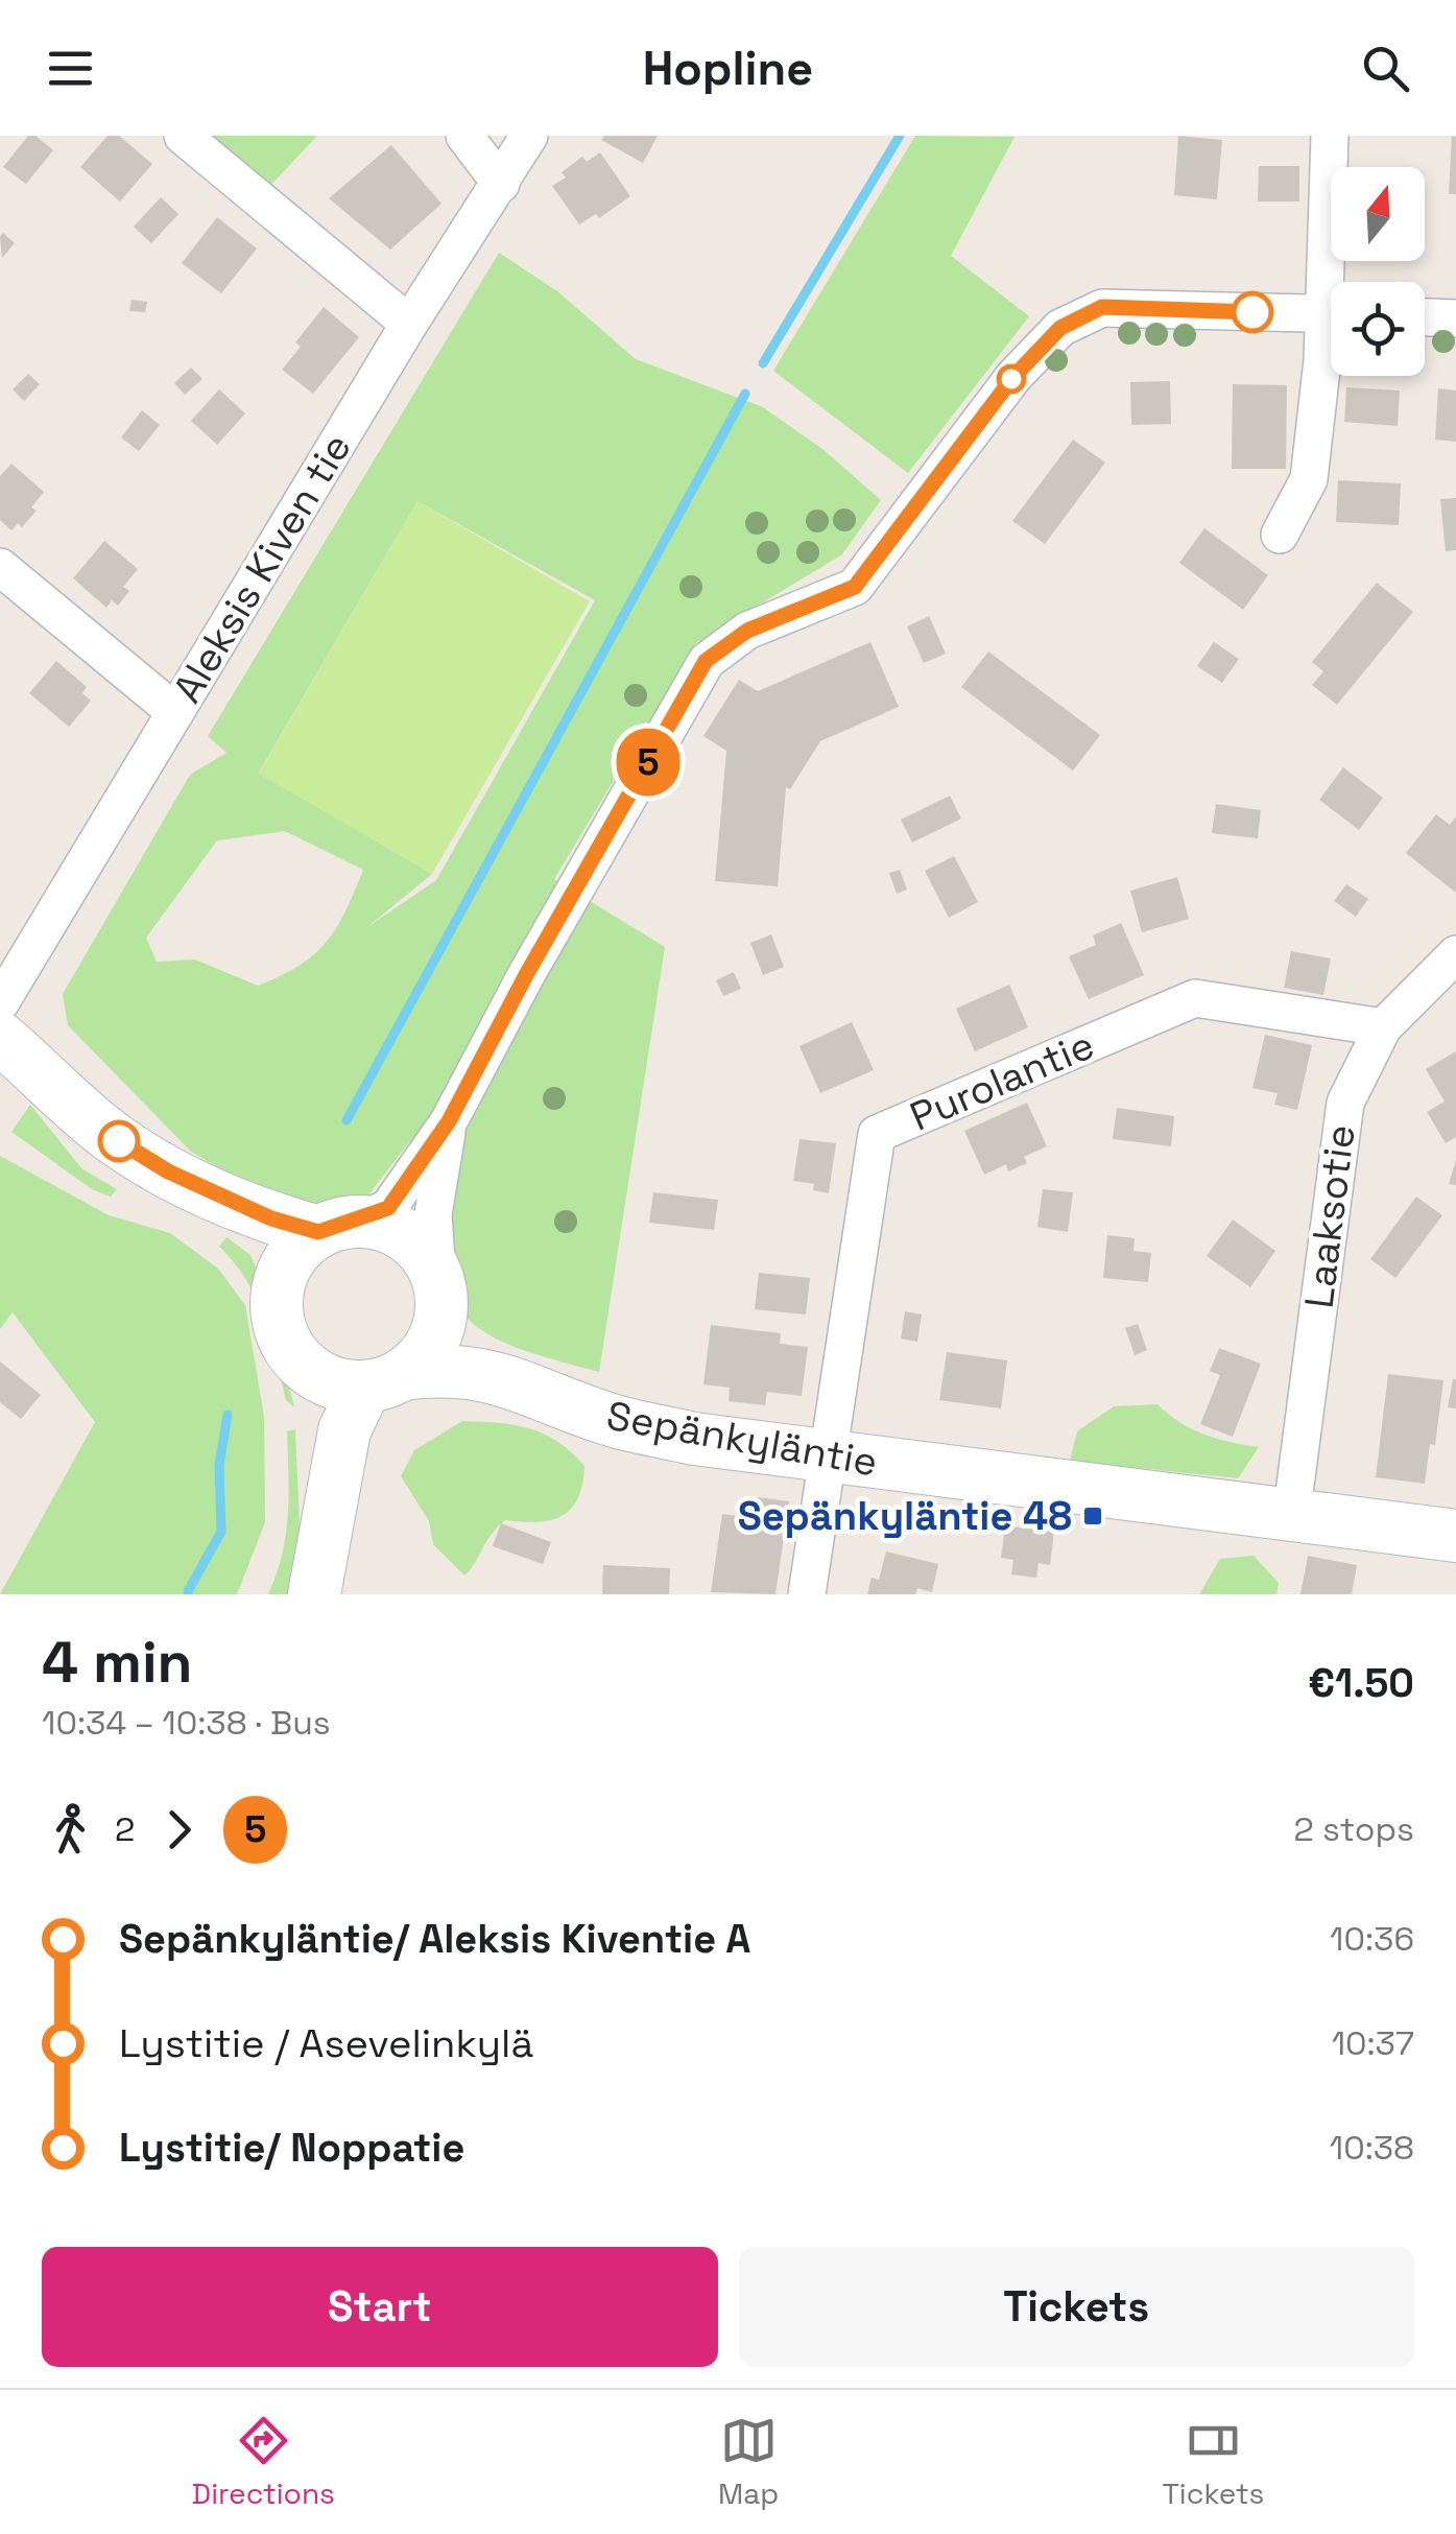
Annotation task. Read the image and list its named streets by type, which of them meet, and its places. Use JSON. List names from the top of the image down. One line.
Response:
{"streets":{"main road":["Sepänkyläntie"],"street":["Aleksis Kiven tie","Purolantie","Laaksotie"]},"crossings":[["Purolantie","Laaksotie"],["Purolantie","Sepänkyläntie"],["Laaksotie","Sepänkyläntie"]],"places":{"transit":["Sepänkyläntie 48"]},"lines":["bus line 5"],"north":"top","page":{"header":"Hopline","on_map":"5","heading":["4 min","10:34 – 10:38 · Bus","€1.50"],"legs":["2","5","2 stops"],"list":[{"name":"Sepänkyläntie/ Aleksis Kiventie A","value":"10:36"},{"name":"Lystitie / Asevelinkylä","value":"10:37"},{"name":"Lystitie/ Noppatie","value":"10:38"}],"buttons":["Start","Tickets"],"tabs":["Directions","Map","Tickets"]}}
